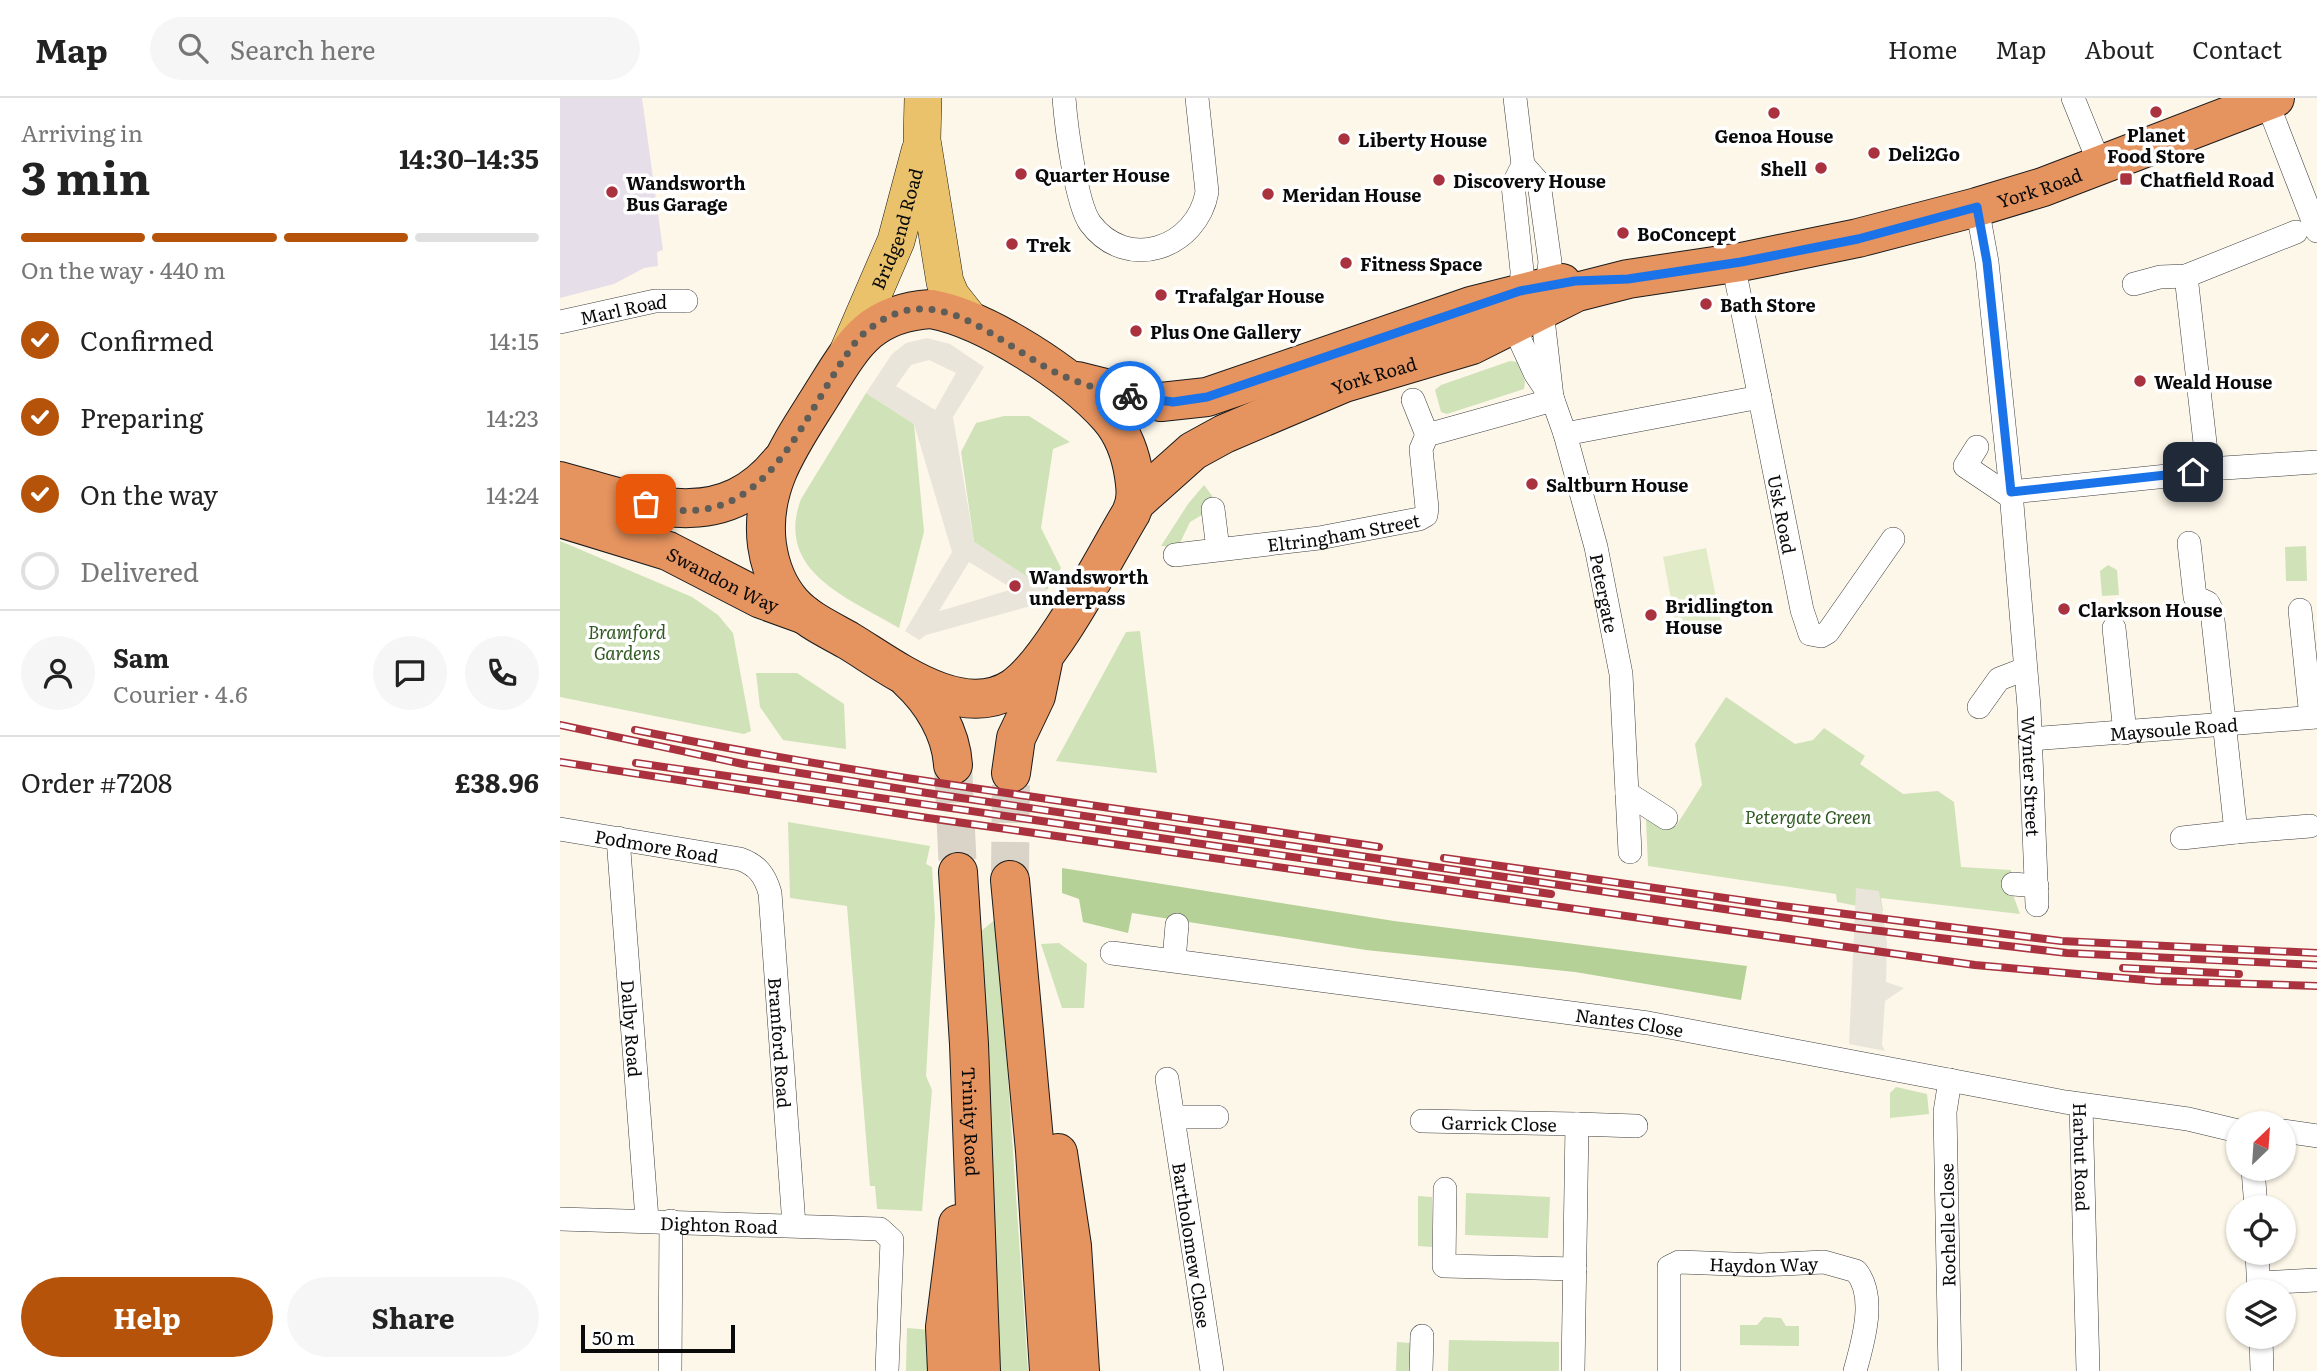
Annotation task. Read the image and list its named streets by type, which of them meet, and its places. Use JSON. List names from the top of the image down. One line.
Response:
{"streets":{"highway":["York Road","Swandon Way","Trinity Road"],"main road":["Bridgend Road"],"street":["Marl Road","Usk Road","Eltringham Street","Petergate","Maysoule Road","Wynter Street","Podmore Road","Nantes Close","Dalby Road","Bramford Road","Garrick Close","Harbut Road","Dighton Road","Rochelle Close","Bartholomew Close","Haydon Way"]},"crossings":[["York Road","Usk Road"],["York Road","Petergate"],["York Road","Wynter Street"],["Maysoule Road","Wynter Street"],["Podmore Road","Dalby Road"],["Podmore Road","Bramford Road"],["Nantes Close","Harbut Road"],["Nantes Close","Rochelle Close"],["Dalby Road","Dighton Road"],["Bramford Road","Dighton Road"]],"parks":["Bramford Gardens","Petergate Green"],"places":{"other":["Planet Food Store","Genoa House","Liberty House","Deli2Go","Shell","Quarter House","Discovery House","Wandsworth Bus Garage","Meridan House","BoConcept","Trek","Fitness Space","Trafalgar House","Bath Store","Plus One Gallery","Weald House","Saltburn House","Wandsworth underpass","Clarkson House","Bridlington House"],"transit":["Chatfield Road"]},"scale_bar":"50 m","north":"top right","page":{"header":"Map","search":"Search here","nav":["Home","Map","About","Contact"],"heading":["3 min","Arriving in","14:30–14:35"],"panel":["Sam","Courier · 4.6","Order #7208","£38.96"],"bar":"On the way · 440 m","list":[["Confirmed","14:15"],["Preparing","14:23"],["On the way","14:24"],"Delivered"],"buttons":["Help","Share"],"scale":"50 m"}}
